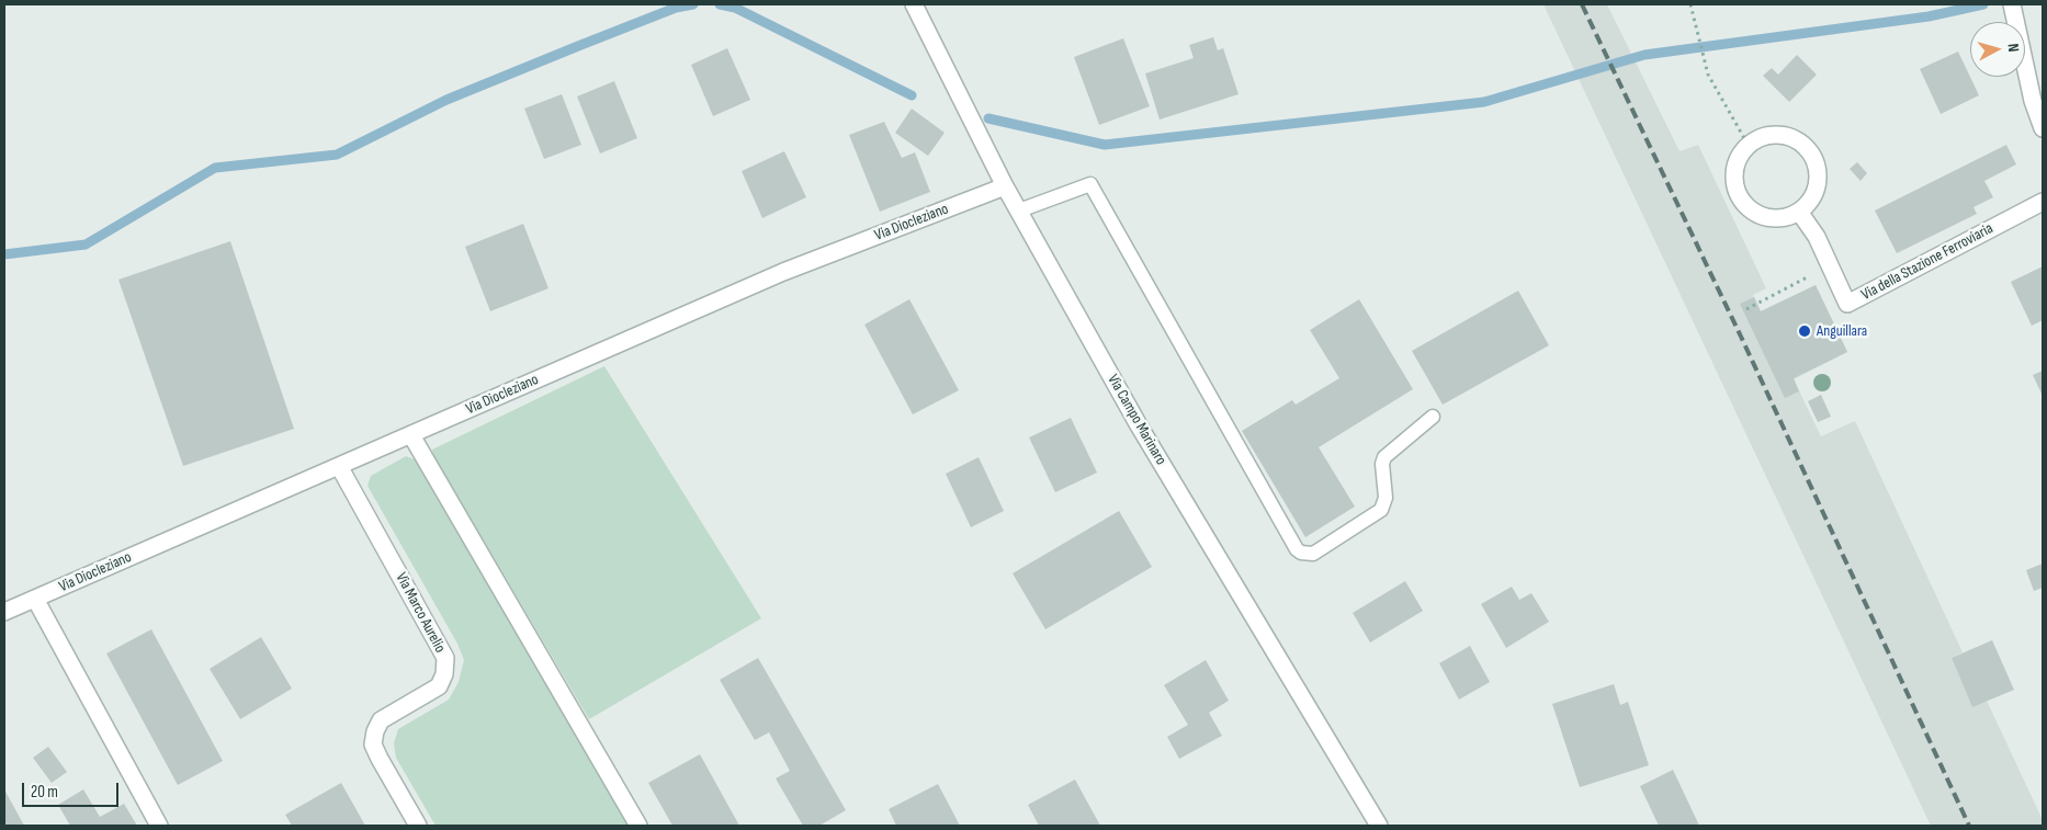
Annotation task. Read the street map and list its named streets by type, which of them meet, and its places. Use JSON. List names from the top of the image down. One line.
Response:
{"streets":{"street":["Via Diocleziano","Via della Stazione Ferroviaria","Via Campo Marinaro","Via Marco Aurelio"]},"crossings":[["Via Diocleziano","Via Campo Marinaro"],["Via Diocleziano","Via Marco Aurelio"]],"places":["Anguillara"],"scale_bar":"20 m","north":"right"}
